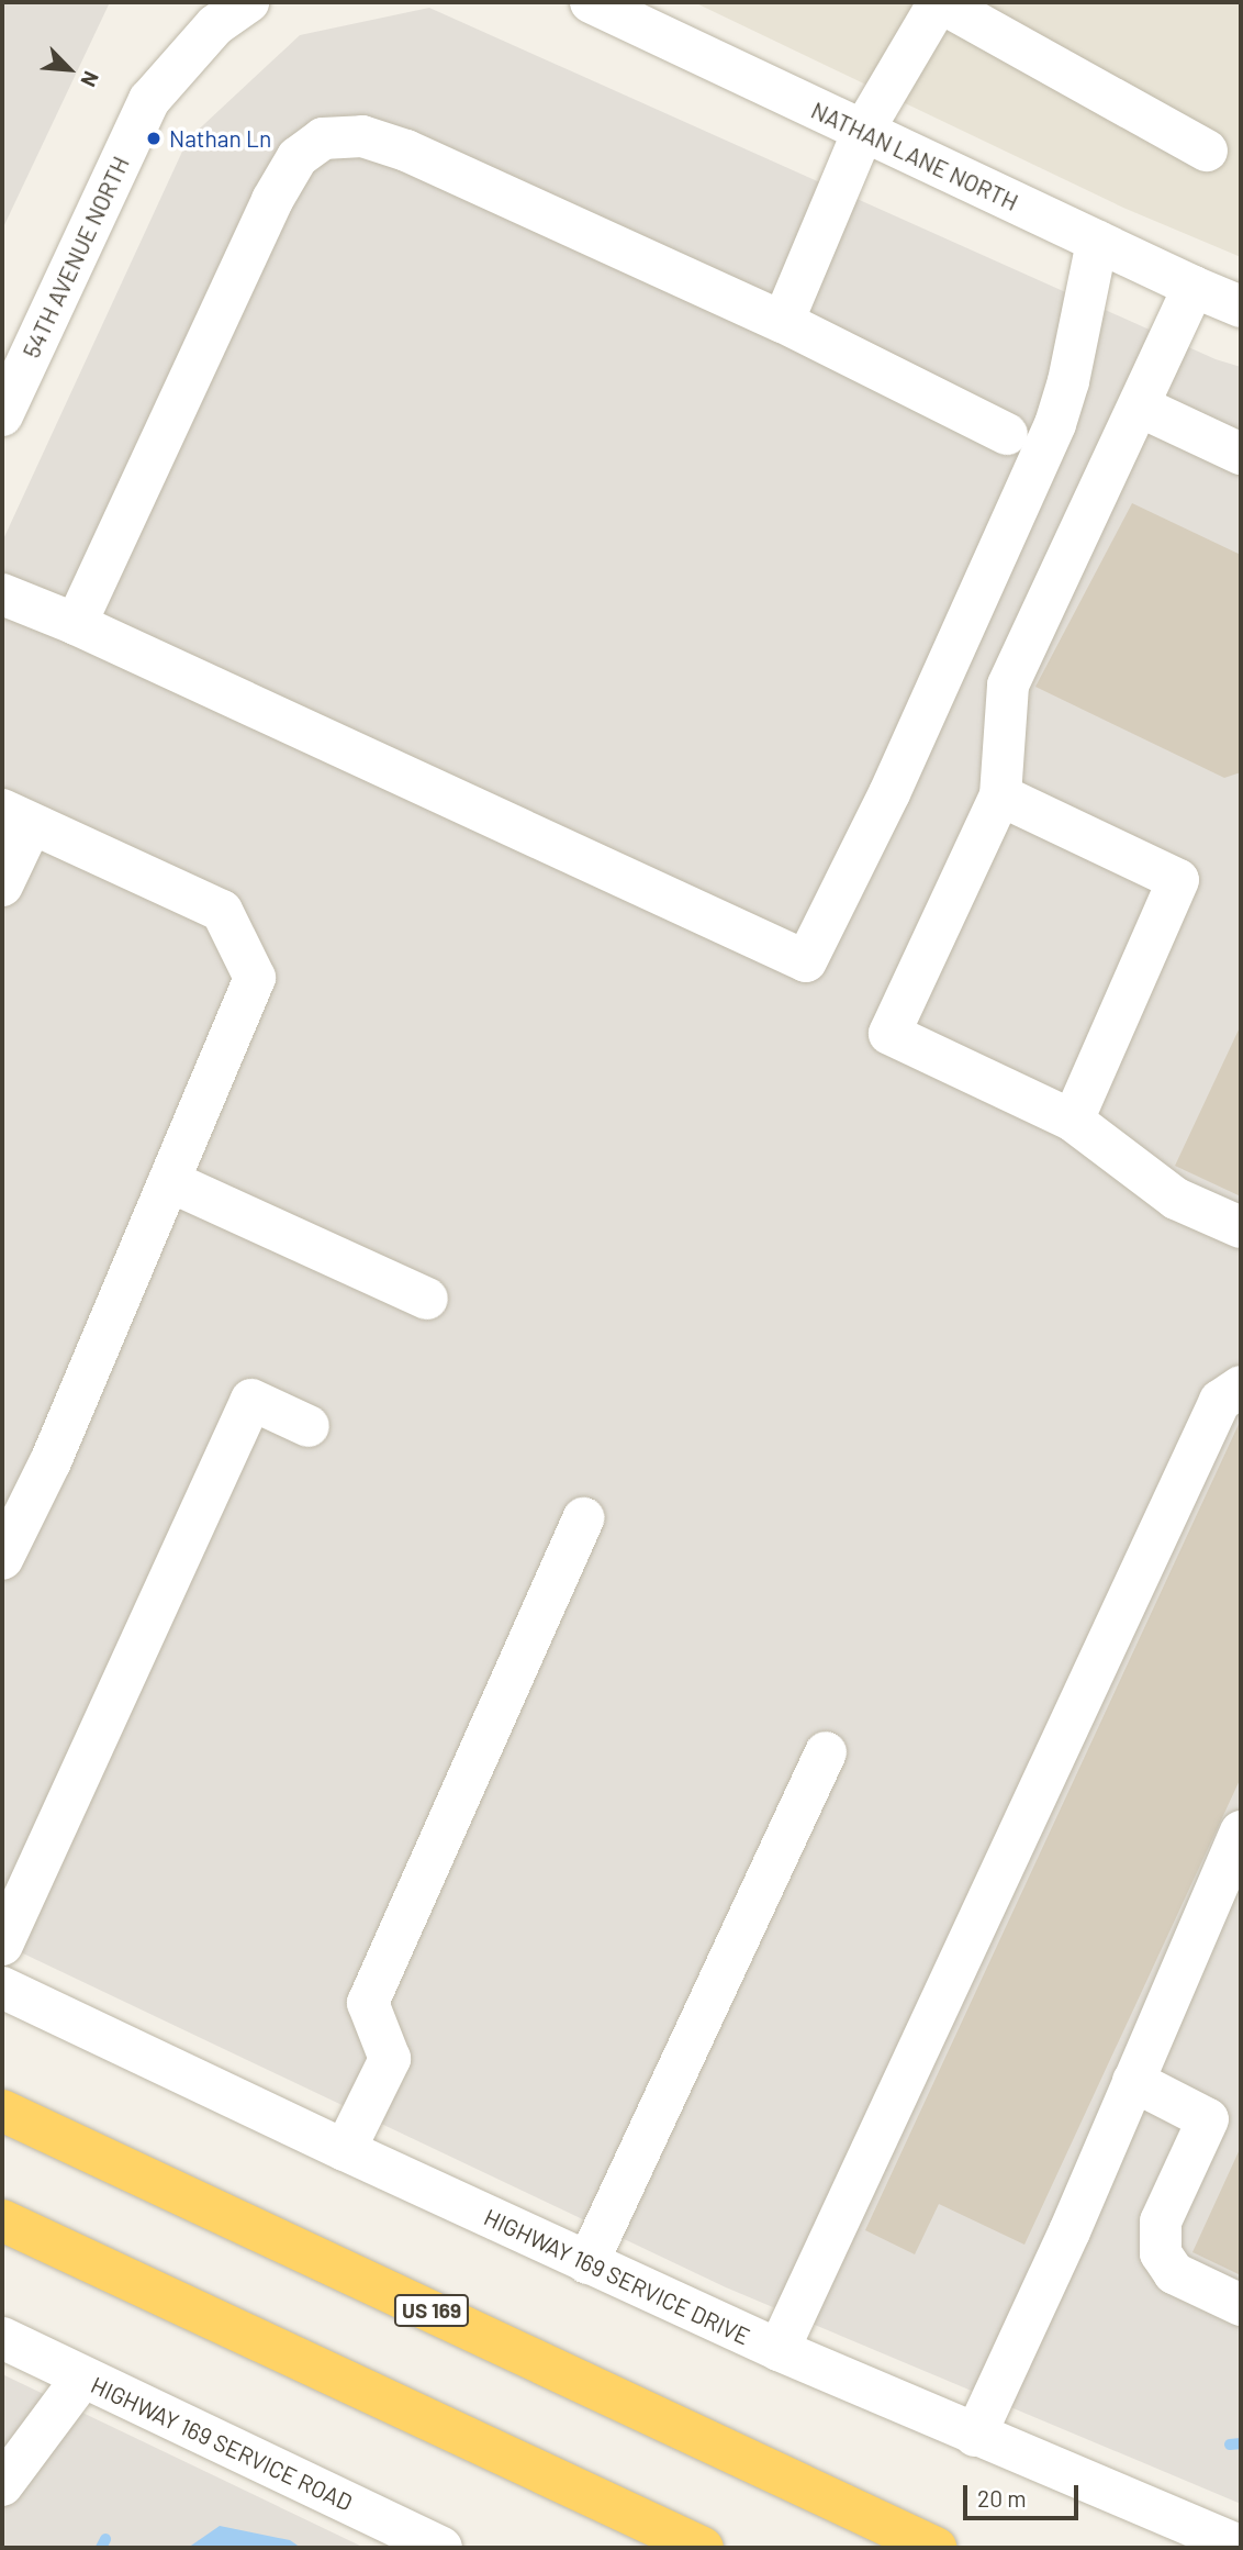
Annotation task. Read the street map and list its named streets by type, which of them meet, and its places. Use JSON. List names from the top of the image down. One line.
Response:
{"streets":{"highway":["US 169"],"street":["NATHAN LANE NORTH","54TH AVENUE NORTH","HIGHWAY 169 SERVICE DRIVE","HIGHWAY 169 SERVICE ROAD"]},"places":["Nathan Ln"],"scale_bar":"20 m","north":"bottom right"}
